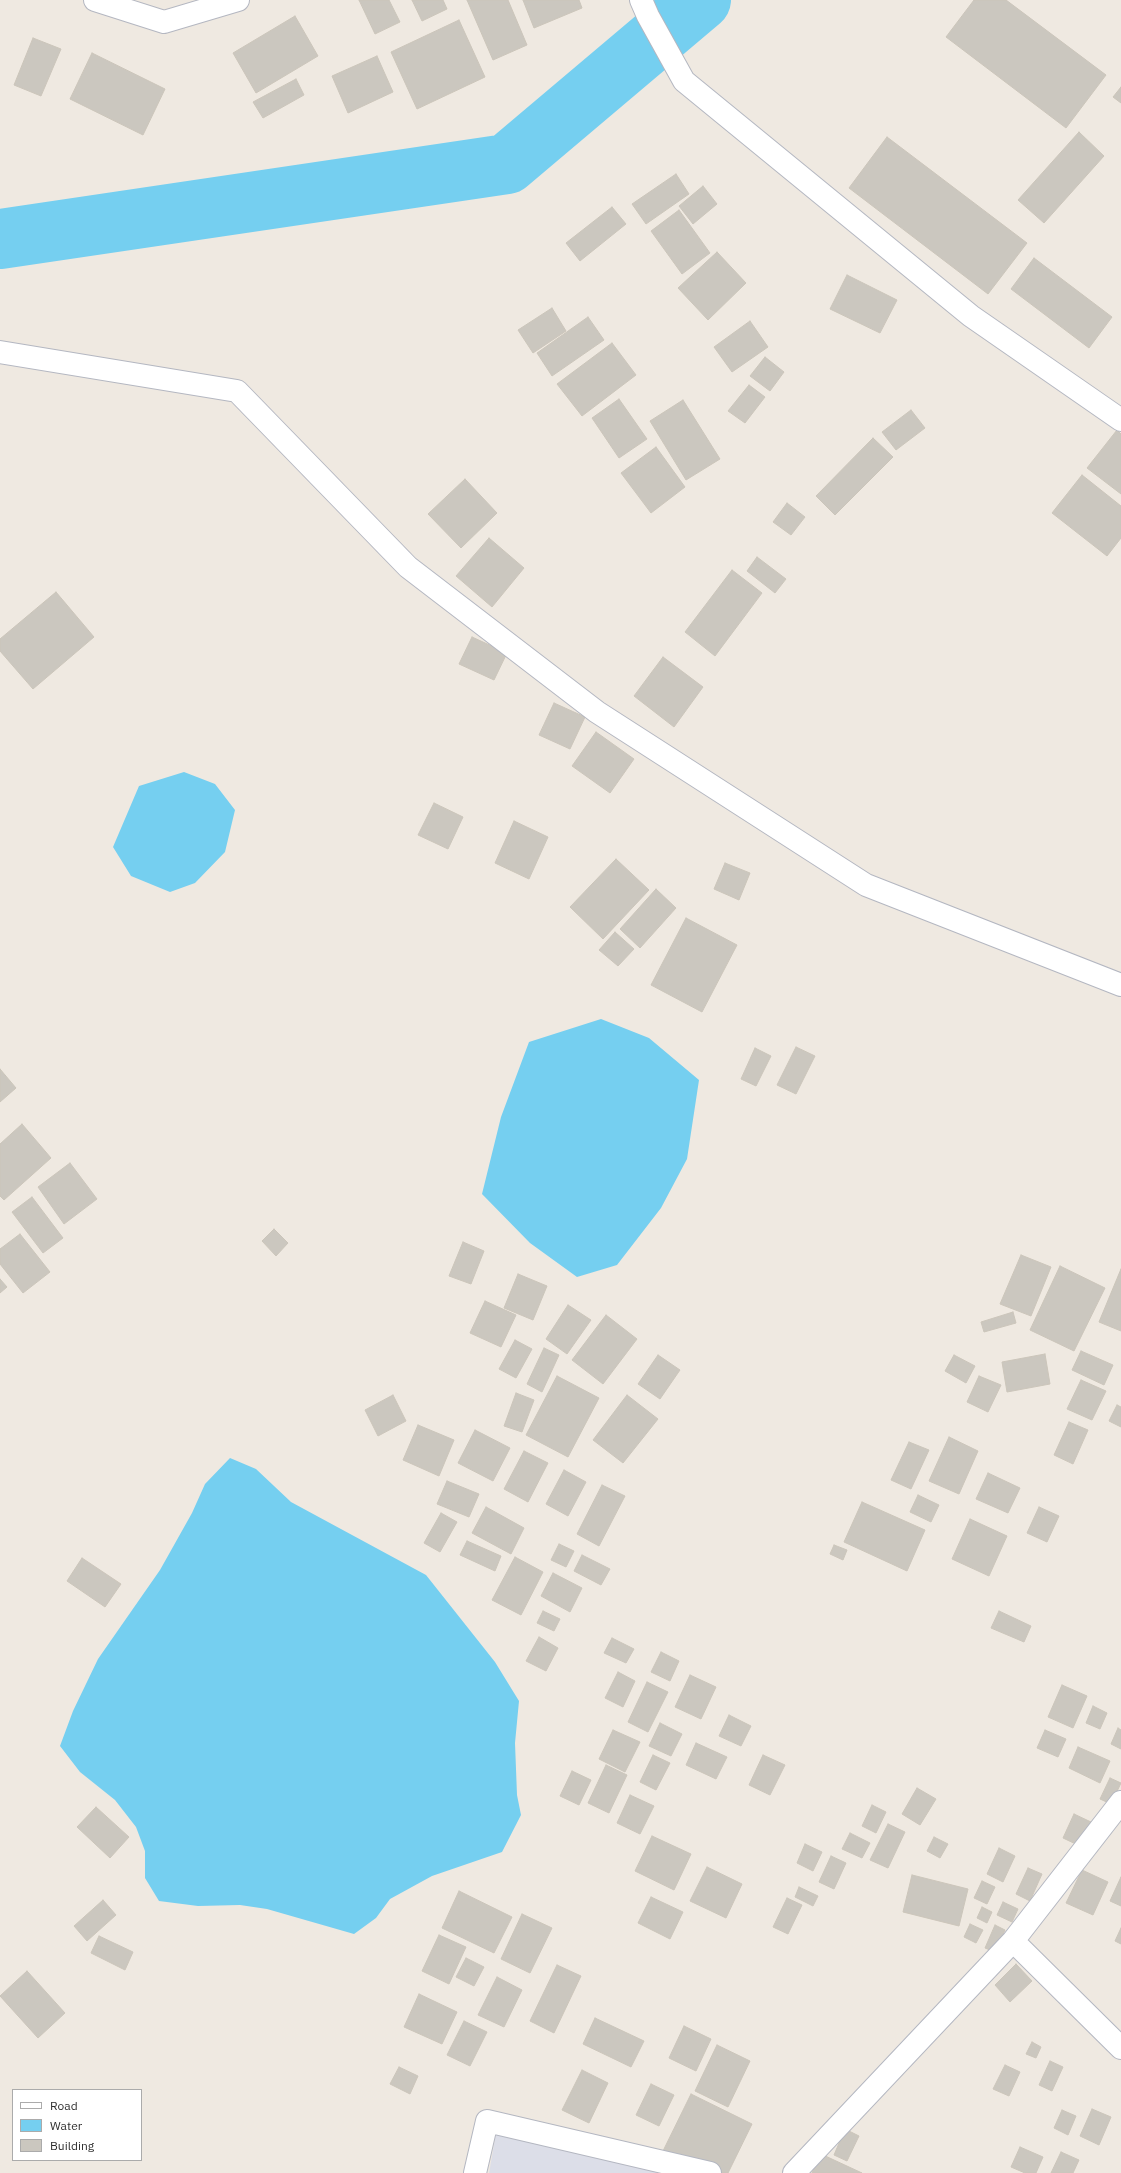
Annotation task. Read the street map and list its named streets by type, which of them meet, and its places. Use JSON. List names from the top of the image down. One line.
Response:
{"legend":["Road","Water","Building"]}
